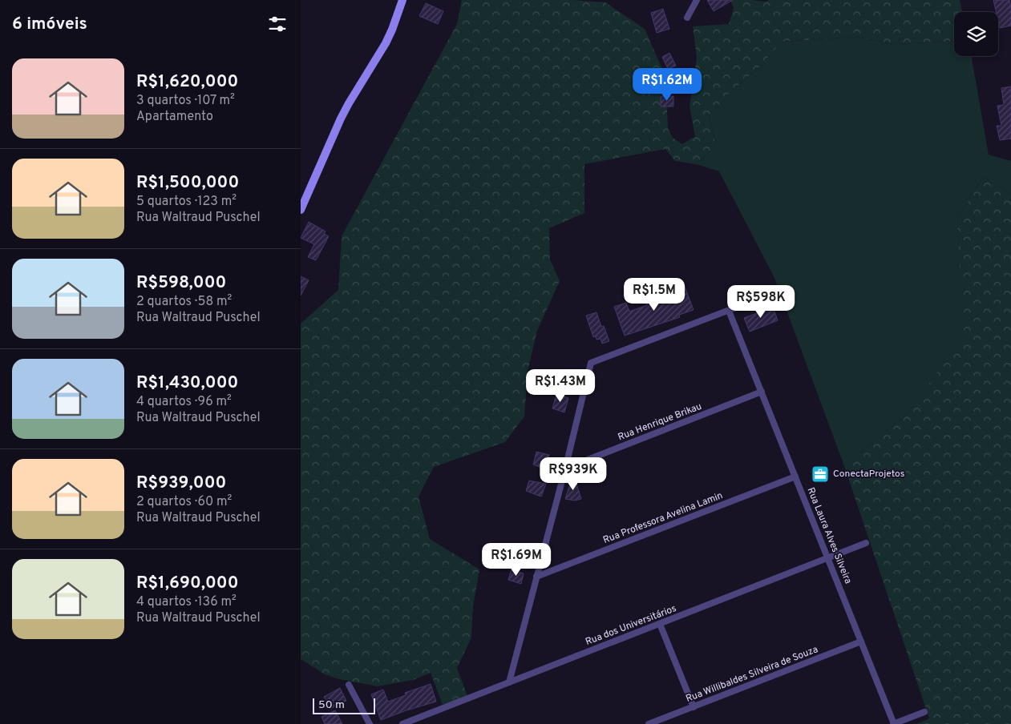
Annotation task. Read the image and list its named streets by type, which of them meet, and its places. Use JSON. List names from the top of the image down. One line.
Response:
{"streets":{"street":["Rua Henrique Brikau","Rua Professora Avelina Lamin","Rua Laura Alves Silveira","Rua dos Universitários","Rua Willibaldes Silveira de Souza"]},"crossings":[["Rua Henrique Brikau","Rua Laura Alves Silveira"],["Rua Professora Avelina Lamin","Rua Laura Alves Silveira"],["Rua Laura Alves Silveira","Rua dos Universitários"],["Rua Laura Alves Silveira","Rua Willibaldes Silveira de Souza"]],"places":{"office":["ConectaProjetos"]},"scale_bar":"50 m","page":{"heading":"6 imóveis","list":[{"name":"R$1,620,000","note":"3 quartos · 107 m² · Apartamento"},{"name":"R$1,500,000","note":"5 quartos · 123 m² · Rua Waltraud Puschel"},{"name":"R$598,000","note":"2 quartos · 58 m² · Rua Waltraud Puschel"},{"name":"R$1,430,000","note":"4 quartos · 96 m² · Rua Waltraud Puschel"},{"name":"R$939,000","note":"2 quartos · 60 m² · Rua Waltraud Puschel"},{"name":"R$1,690,000","note":"4 quartos · 136 m² · Rua Waltraud Puschel"}],"price":["R$1.62M","R$1.5M","R$598K","R$1.43M","R$939K","R$1.69M"],"scale":"50 m"}}
